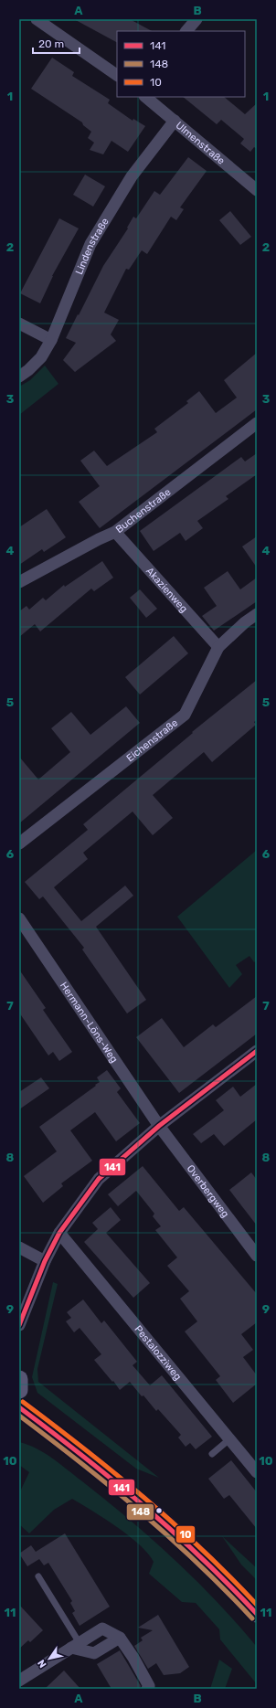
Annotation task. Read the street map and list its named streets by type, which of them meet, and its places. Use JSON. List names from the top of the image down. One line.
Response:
{"streets":{"street":["Ulmenstraße","Lindenstraße","Buchenstraße","Akazienweg","Eichenstraße","Hermann-Löns-Weg","Overbergweg","Pestalozziweg"]},"crossings":[["Ulmenstraße","Lindenstraße"],["Buchenstraße","Akazienweg"],["Akazienweg","Eichenstraße"],["Hermann-Löns-Weg","Overbergweg"]],"lines":["transit line 141","transit line 10","transit line 148"],"legend":["141","148","10"],"scale_bar":"20 m","north":"bottom left","grid":{"columns":["A","B"],"rows":["1","2","3","4","5","6","7","8","9","10","11"]}}
